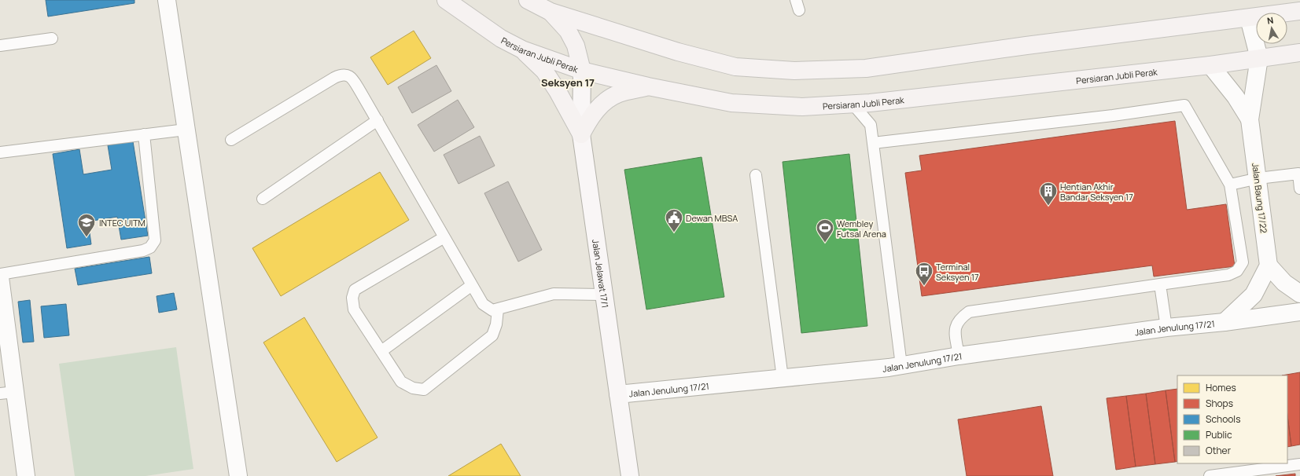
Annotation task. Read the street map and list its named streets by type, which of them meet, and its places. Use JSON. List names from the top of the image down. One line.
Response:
{"streets":{"main road":["Persiaran Jubli Perak"],"street":["Jalan Baung 17/22","Jalan Jelawat 17/1","Jalan Jenulung 17/21"]},"crossings":[["Persiaran Jubli Perak","Jalan Baung 17/22"],["Persiaran Jubli Perak","Jalan Jelawat 17/1"],["Jalan Jelawat 17/1","Jalan Jenulung 17/21"]],"districts":["Seksyen 17"],"places":{"building":["Hentian Akhir Bandar Seksyen 17"],"public building":["Dewan MBSA"],"school or university":["INTEC UITM"],"sports":["Wembley Futsal Arena"],"bus stop":["Terminal Seksyen 17"]},"legend":["Homes","Shops","Schools","Public","Other"],"north":"top"}
